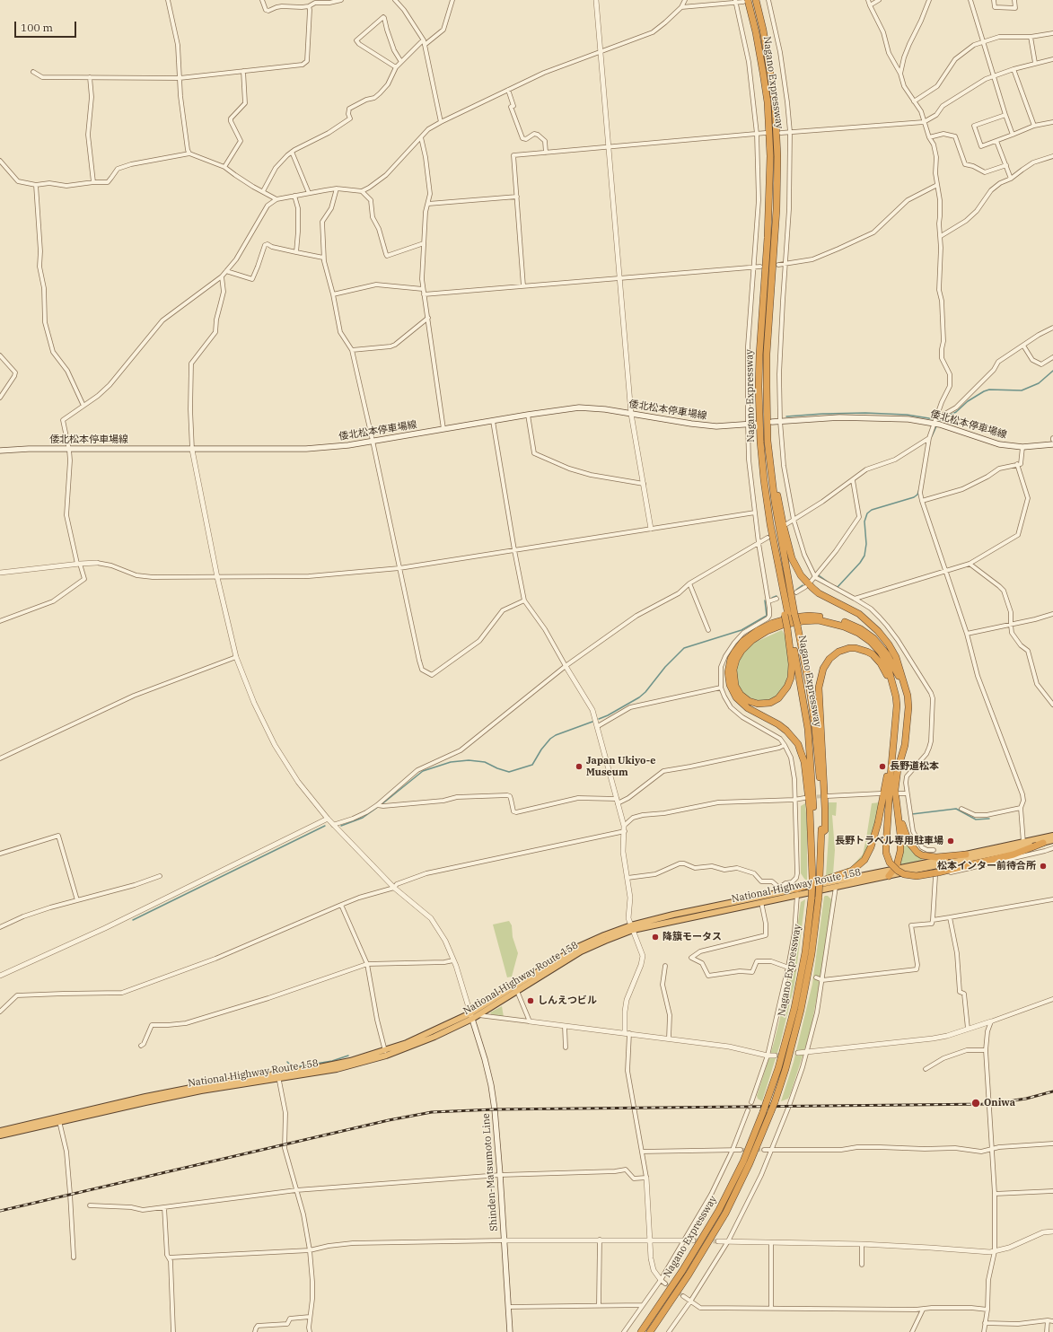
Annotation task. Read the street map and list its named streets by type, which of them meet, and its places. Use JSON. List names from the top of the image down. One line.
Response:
{"streets":{"highway":["Nagano Expressway","National Highway Route 158"],"main road":["倭北松本停車場線","Shinden-Matsumoto Line"]},"crossings":[["National Highway Route 158","Shinden-Matsumoto Line"]],"places":["Japan Ukiyo-e Museum","長野道松本","長野トラベル専用駐車場","松本インター前待合所","降簱モータス","しんえつビル","Oniwa"],"scale_bar":"100 m"}
